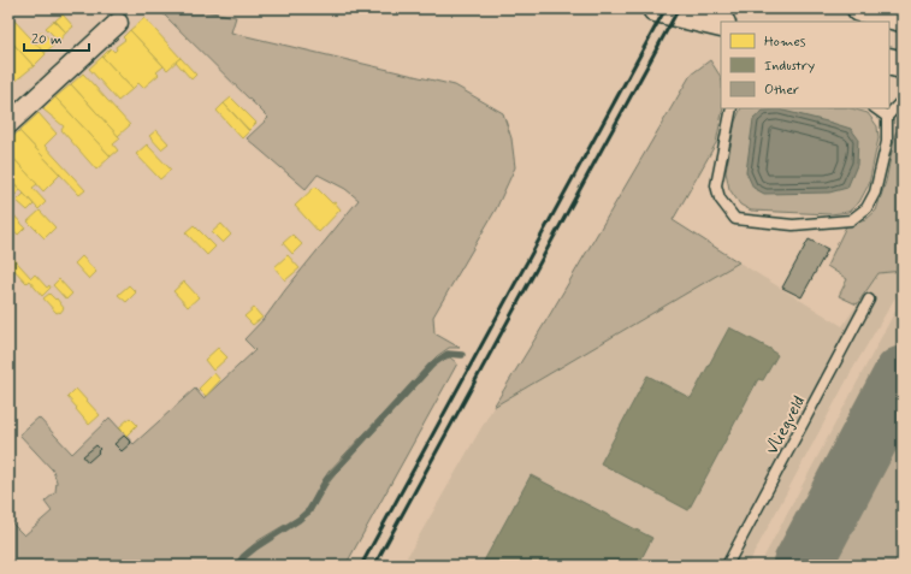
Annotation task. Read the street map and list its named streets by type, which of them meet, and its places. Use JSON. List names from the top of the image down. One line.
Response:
{"streets":{"lane":["Vliegveld"]},"legend":["Homes","Industry","Other"],"scale_bar":"20 m"}
